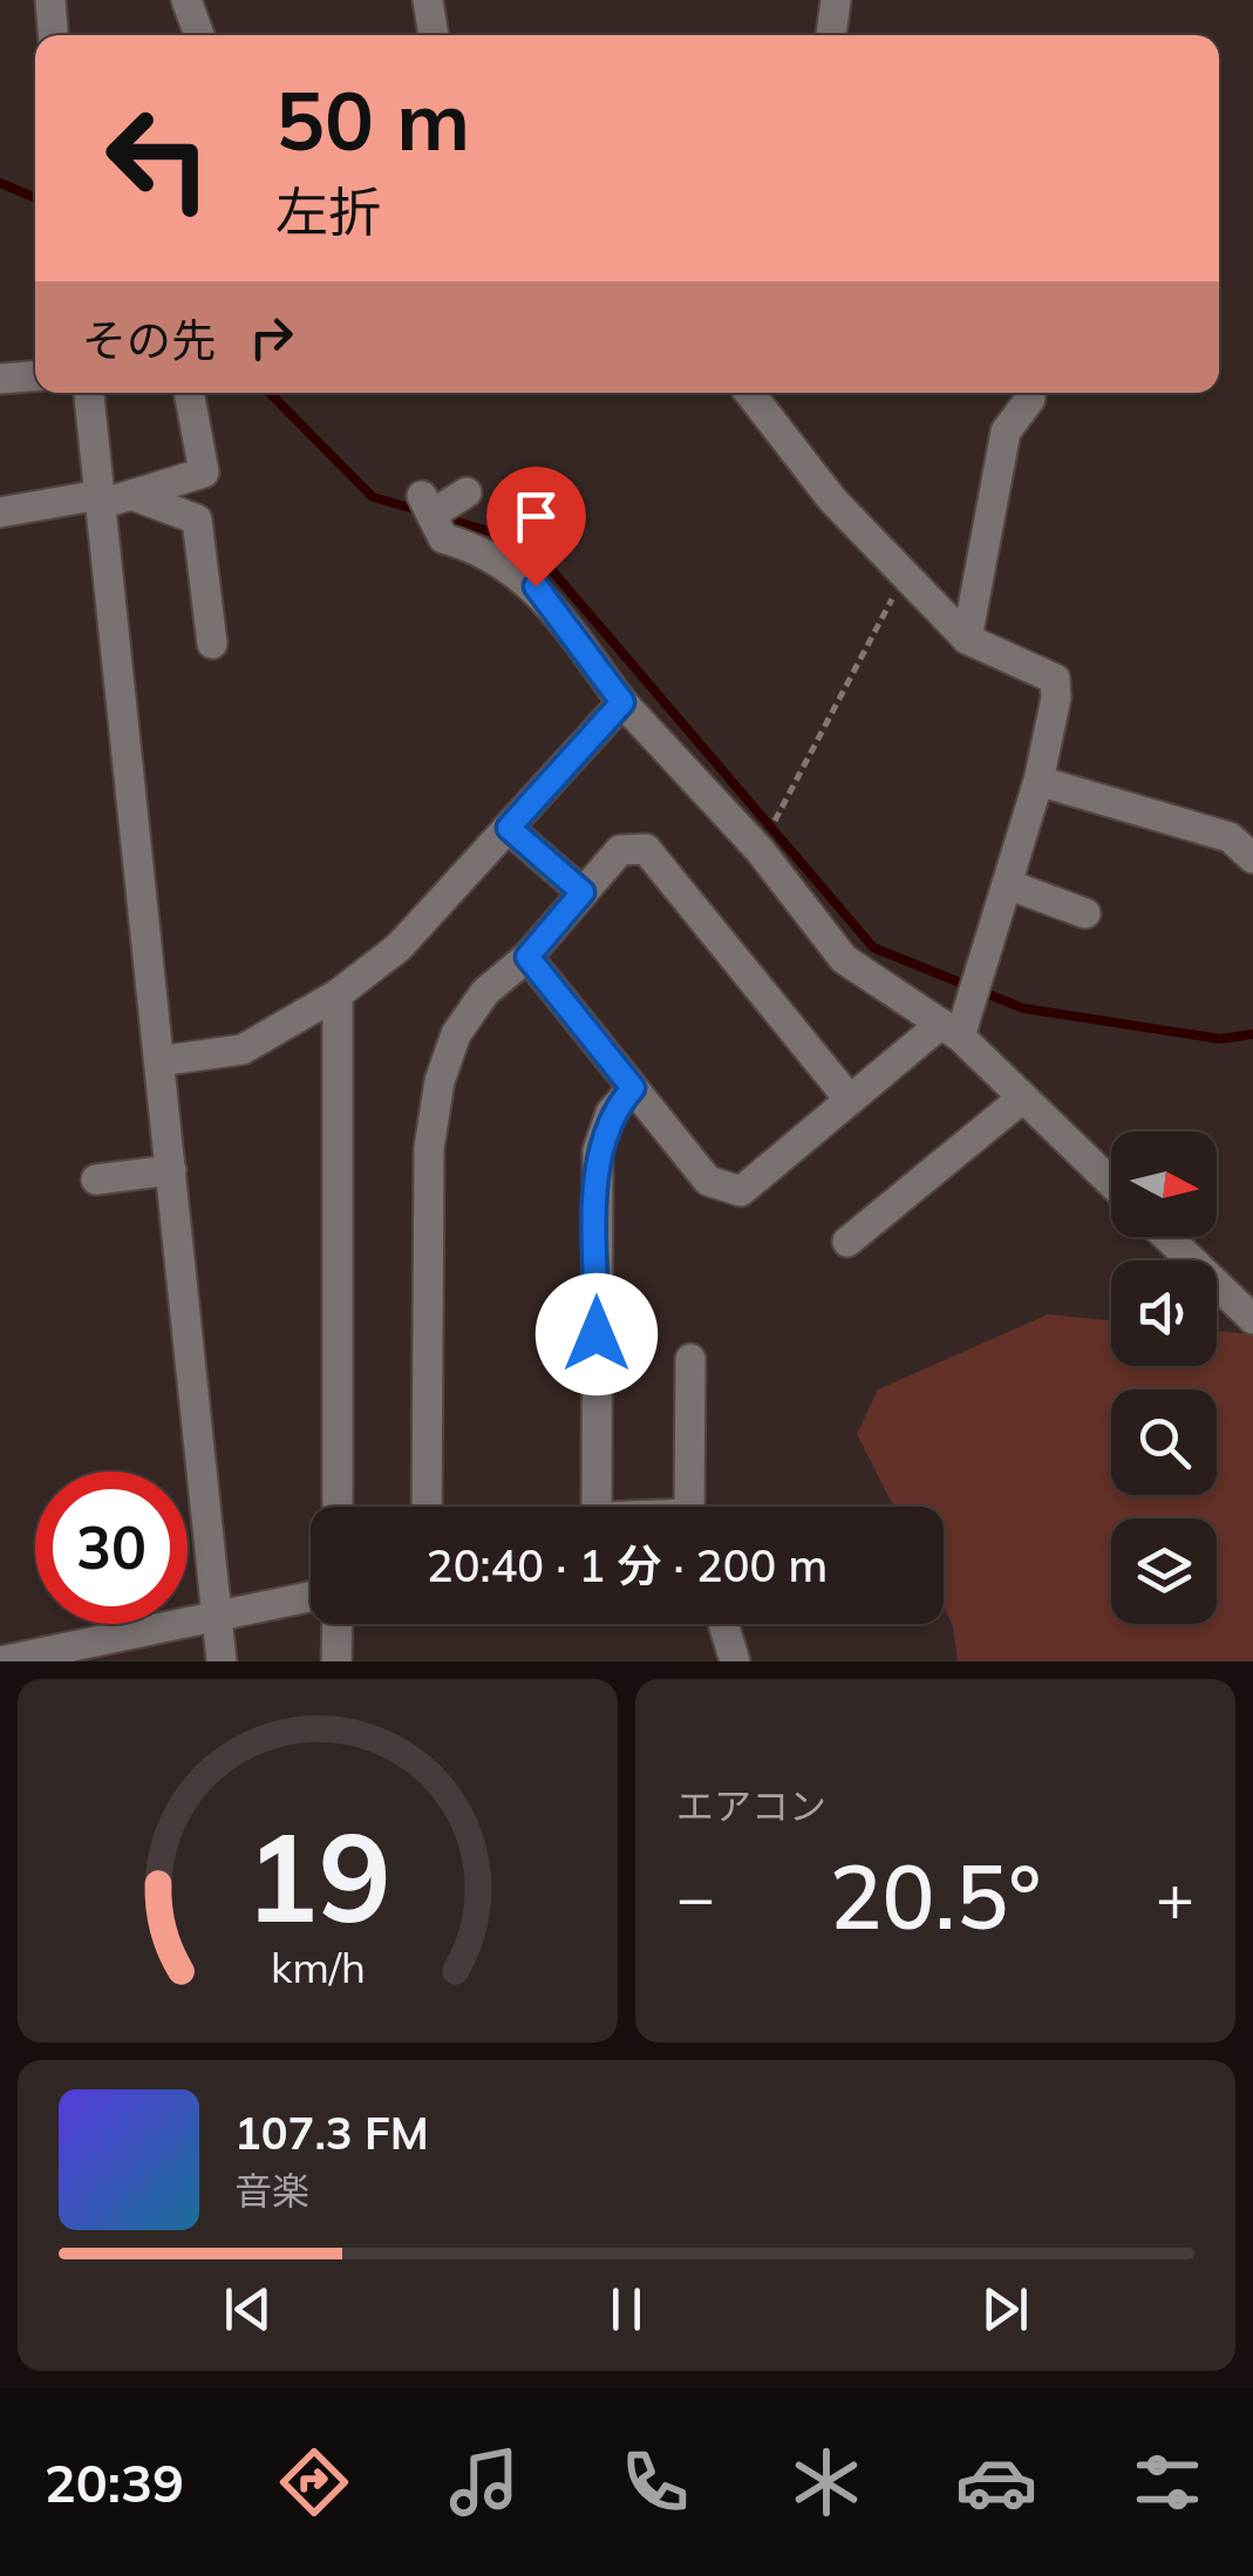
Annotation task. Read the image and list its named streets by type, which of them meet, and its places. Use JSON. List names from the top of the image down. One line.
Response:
{"north":"right","page":{"turn":["50 m","左折"],"then":"その先","limit":"30","trip":"20:40 · 1 分 · 200 m","tile":"エアコン","heat":["−","20.5°","+"],"song":["107.3 FM","音楽"],"tabs":"20:39","gauge":["19","km/h"]}}
